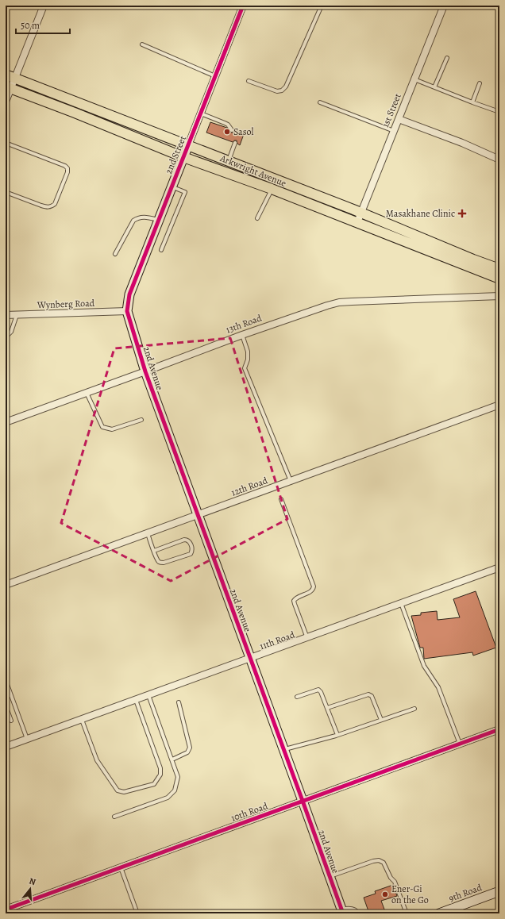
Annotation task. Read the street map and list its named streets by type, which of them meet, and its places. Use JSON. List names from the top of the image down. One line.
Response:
{"streets":{"main road":["Arkwright Avenue"],"street":["1st Street","2nd Street","Wynberg Road","13th Road","2nd Avenue","12th Road","11th Road","10th Road","9th Road"]},"crossings":[["1st Street","Arkwright Avenue"],["2nd Street","Arkwright Avenue"],["2nd Street","Wynberg Road"],["2nd Street","2nd Avenue"],["Wynberg Road","2nd Avenue"],["13th Road","2nd Avenue"],["2nd Avenue","12th Road"],["2nd Avenue","11th Road"],["2nd Avenue","10th Road"]],"places":{"other":["Sasol","Ener-Gi on the Go"],"health":["Masakhane Clinic"]},"scale_bar":"50 m","north":"top"}
